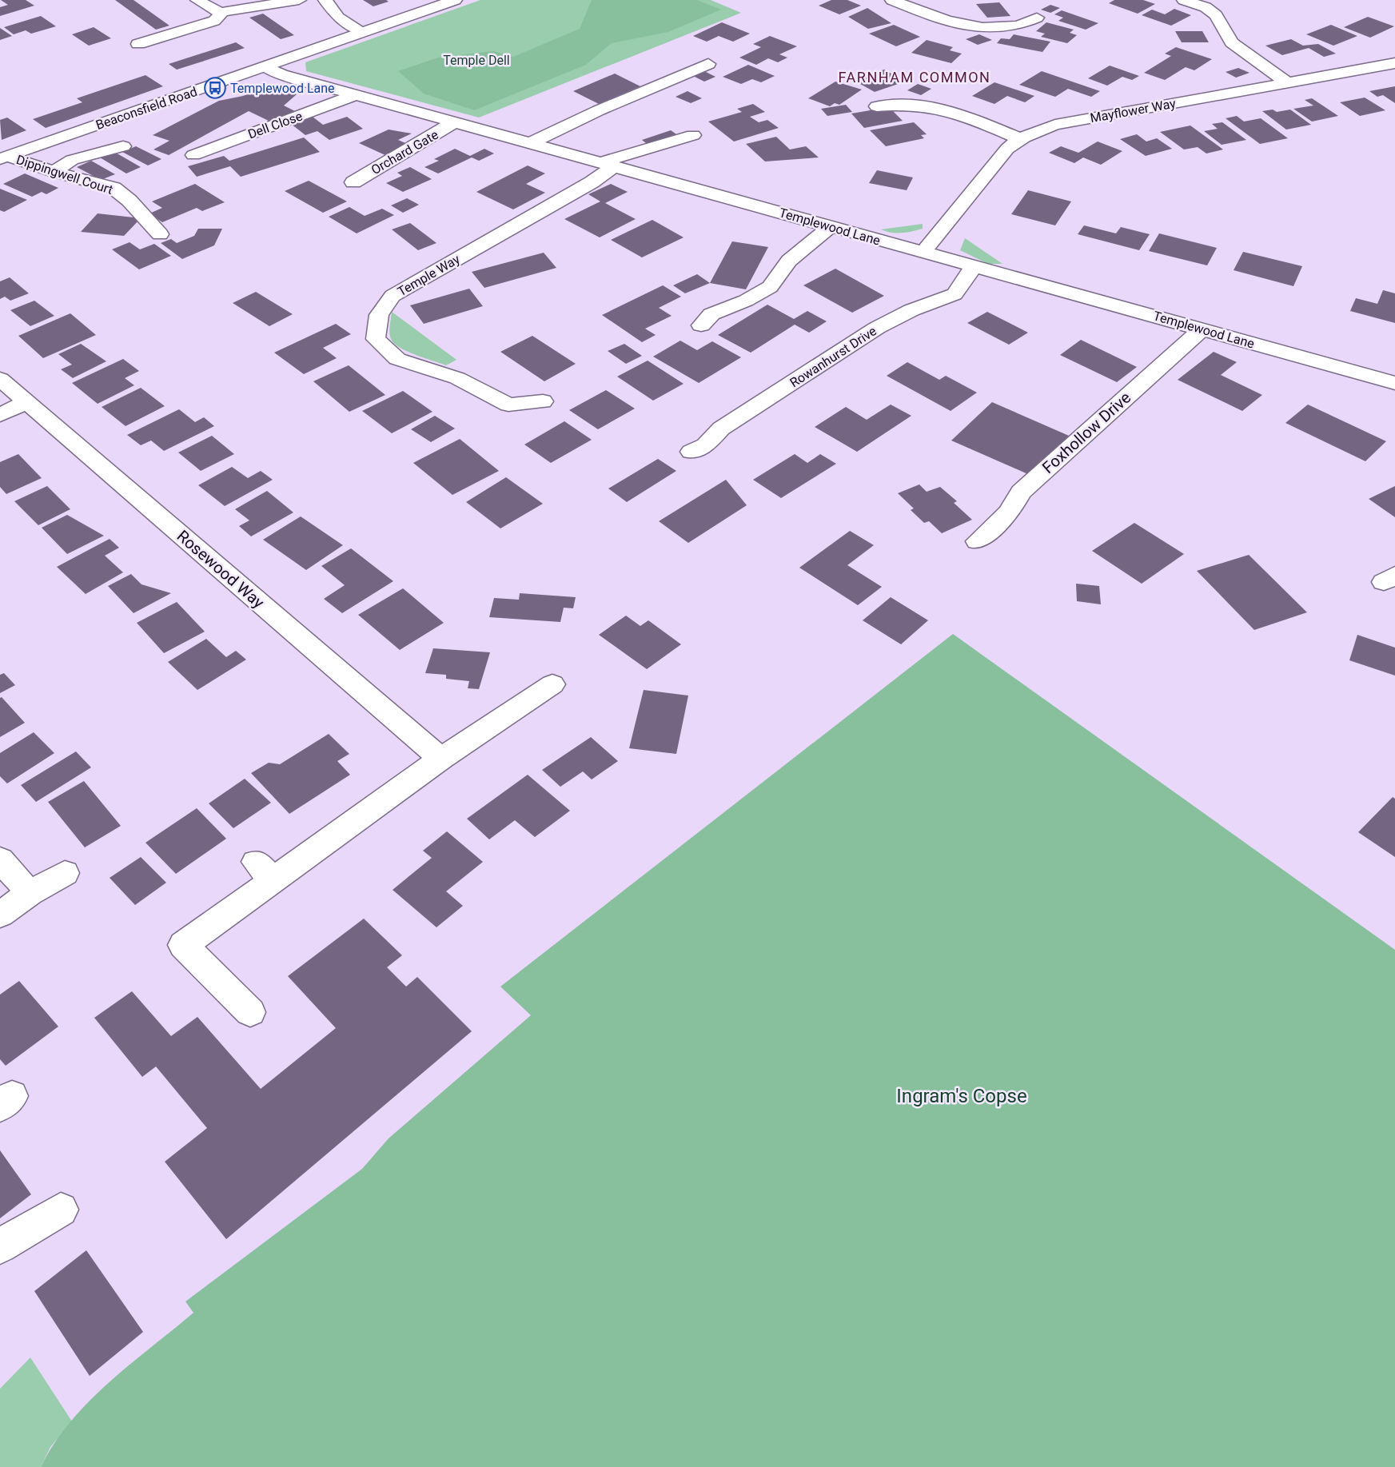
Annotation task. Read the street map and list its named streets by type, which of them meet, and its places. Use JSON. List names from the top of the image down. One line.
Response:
{"streets":{"street":["Beaconsfield Road","Mayflower Way","Dell Close","Orchard Gate","Dippingwell Court","Templewood Lane","Temple Way","Rowanhurst Drive","Foxhollow Drive","Rosewood Way"]},"crossings":[["Beaconsfield Road","Dippingwell Court"],["Beaconsfield Road","Templewood Lane"],["Mayflower Way","Templewood Lane"],["Dell Close","Templewood Lane"],["Orchard Gate","Templewood Lane"],["Templewood Lane","Temple Way"],["Templewood Lane","Rowanhurst Drive"],["Templewood Lane","Foxhollow Drive"]],"districts":["FARNHAM COMMON"],"parks":["Temple Dell","Ingram's Copse"],"places":{"bus stop":["Templewood Lane"]}}
